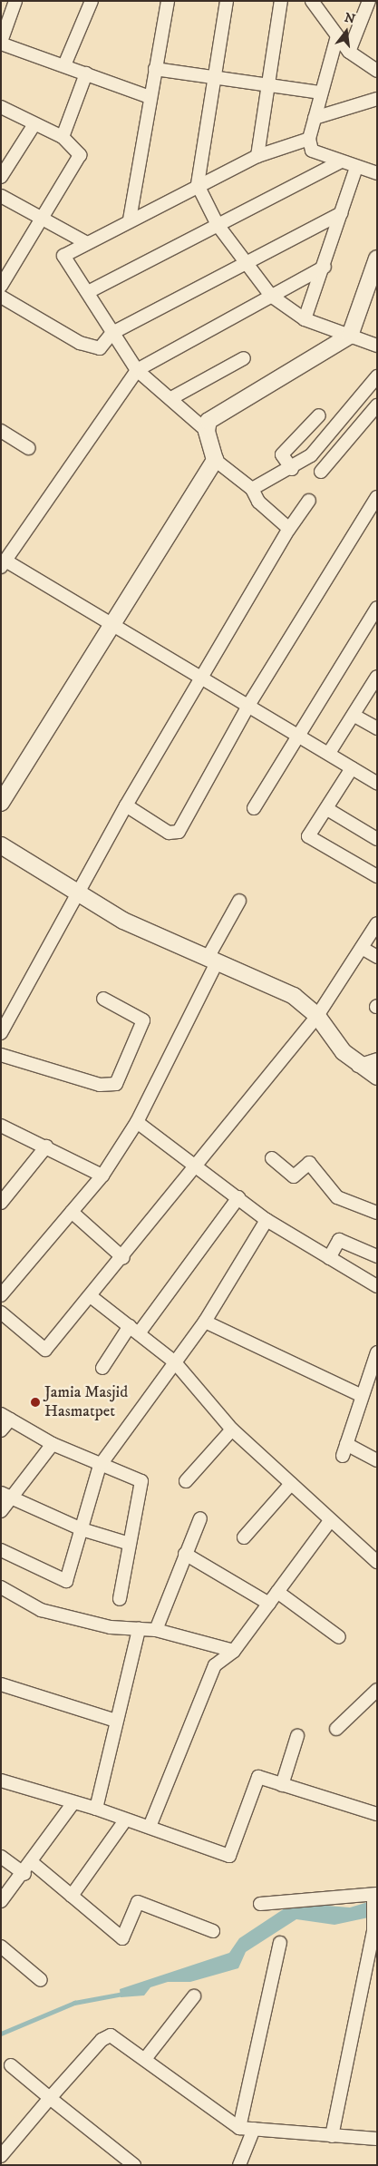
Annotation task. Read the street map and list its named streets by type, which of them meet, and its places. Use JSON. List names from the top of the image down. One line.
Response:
{"places":["Jamia Masjid Hasmatpet"],"north":"top"}
